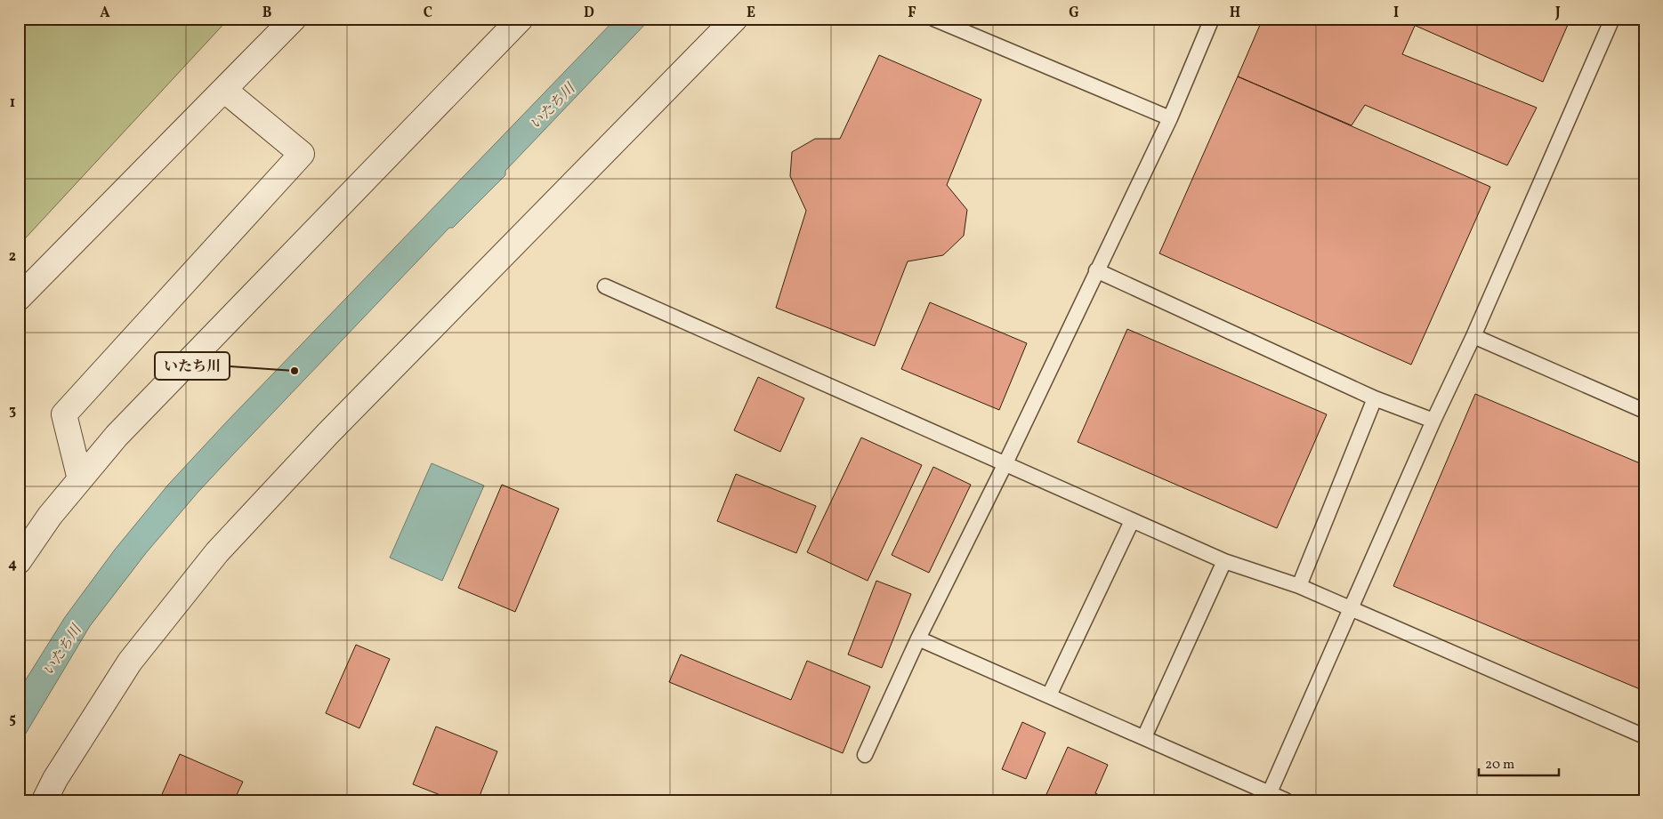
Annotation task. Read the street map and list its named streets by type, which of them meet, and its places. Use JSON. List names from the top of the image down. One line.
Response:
{"water":["いたち川"],"places":["いたち川"],"scale_bar":"20 m","grid":{"columns":["A","B","C","D","E","F","G","H","I","J"],"rows":["1","2","3","4","5"]}}
